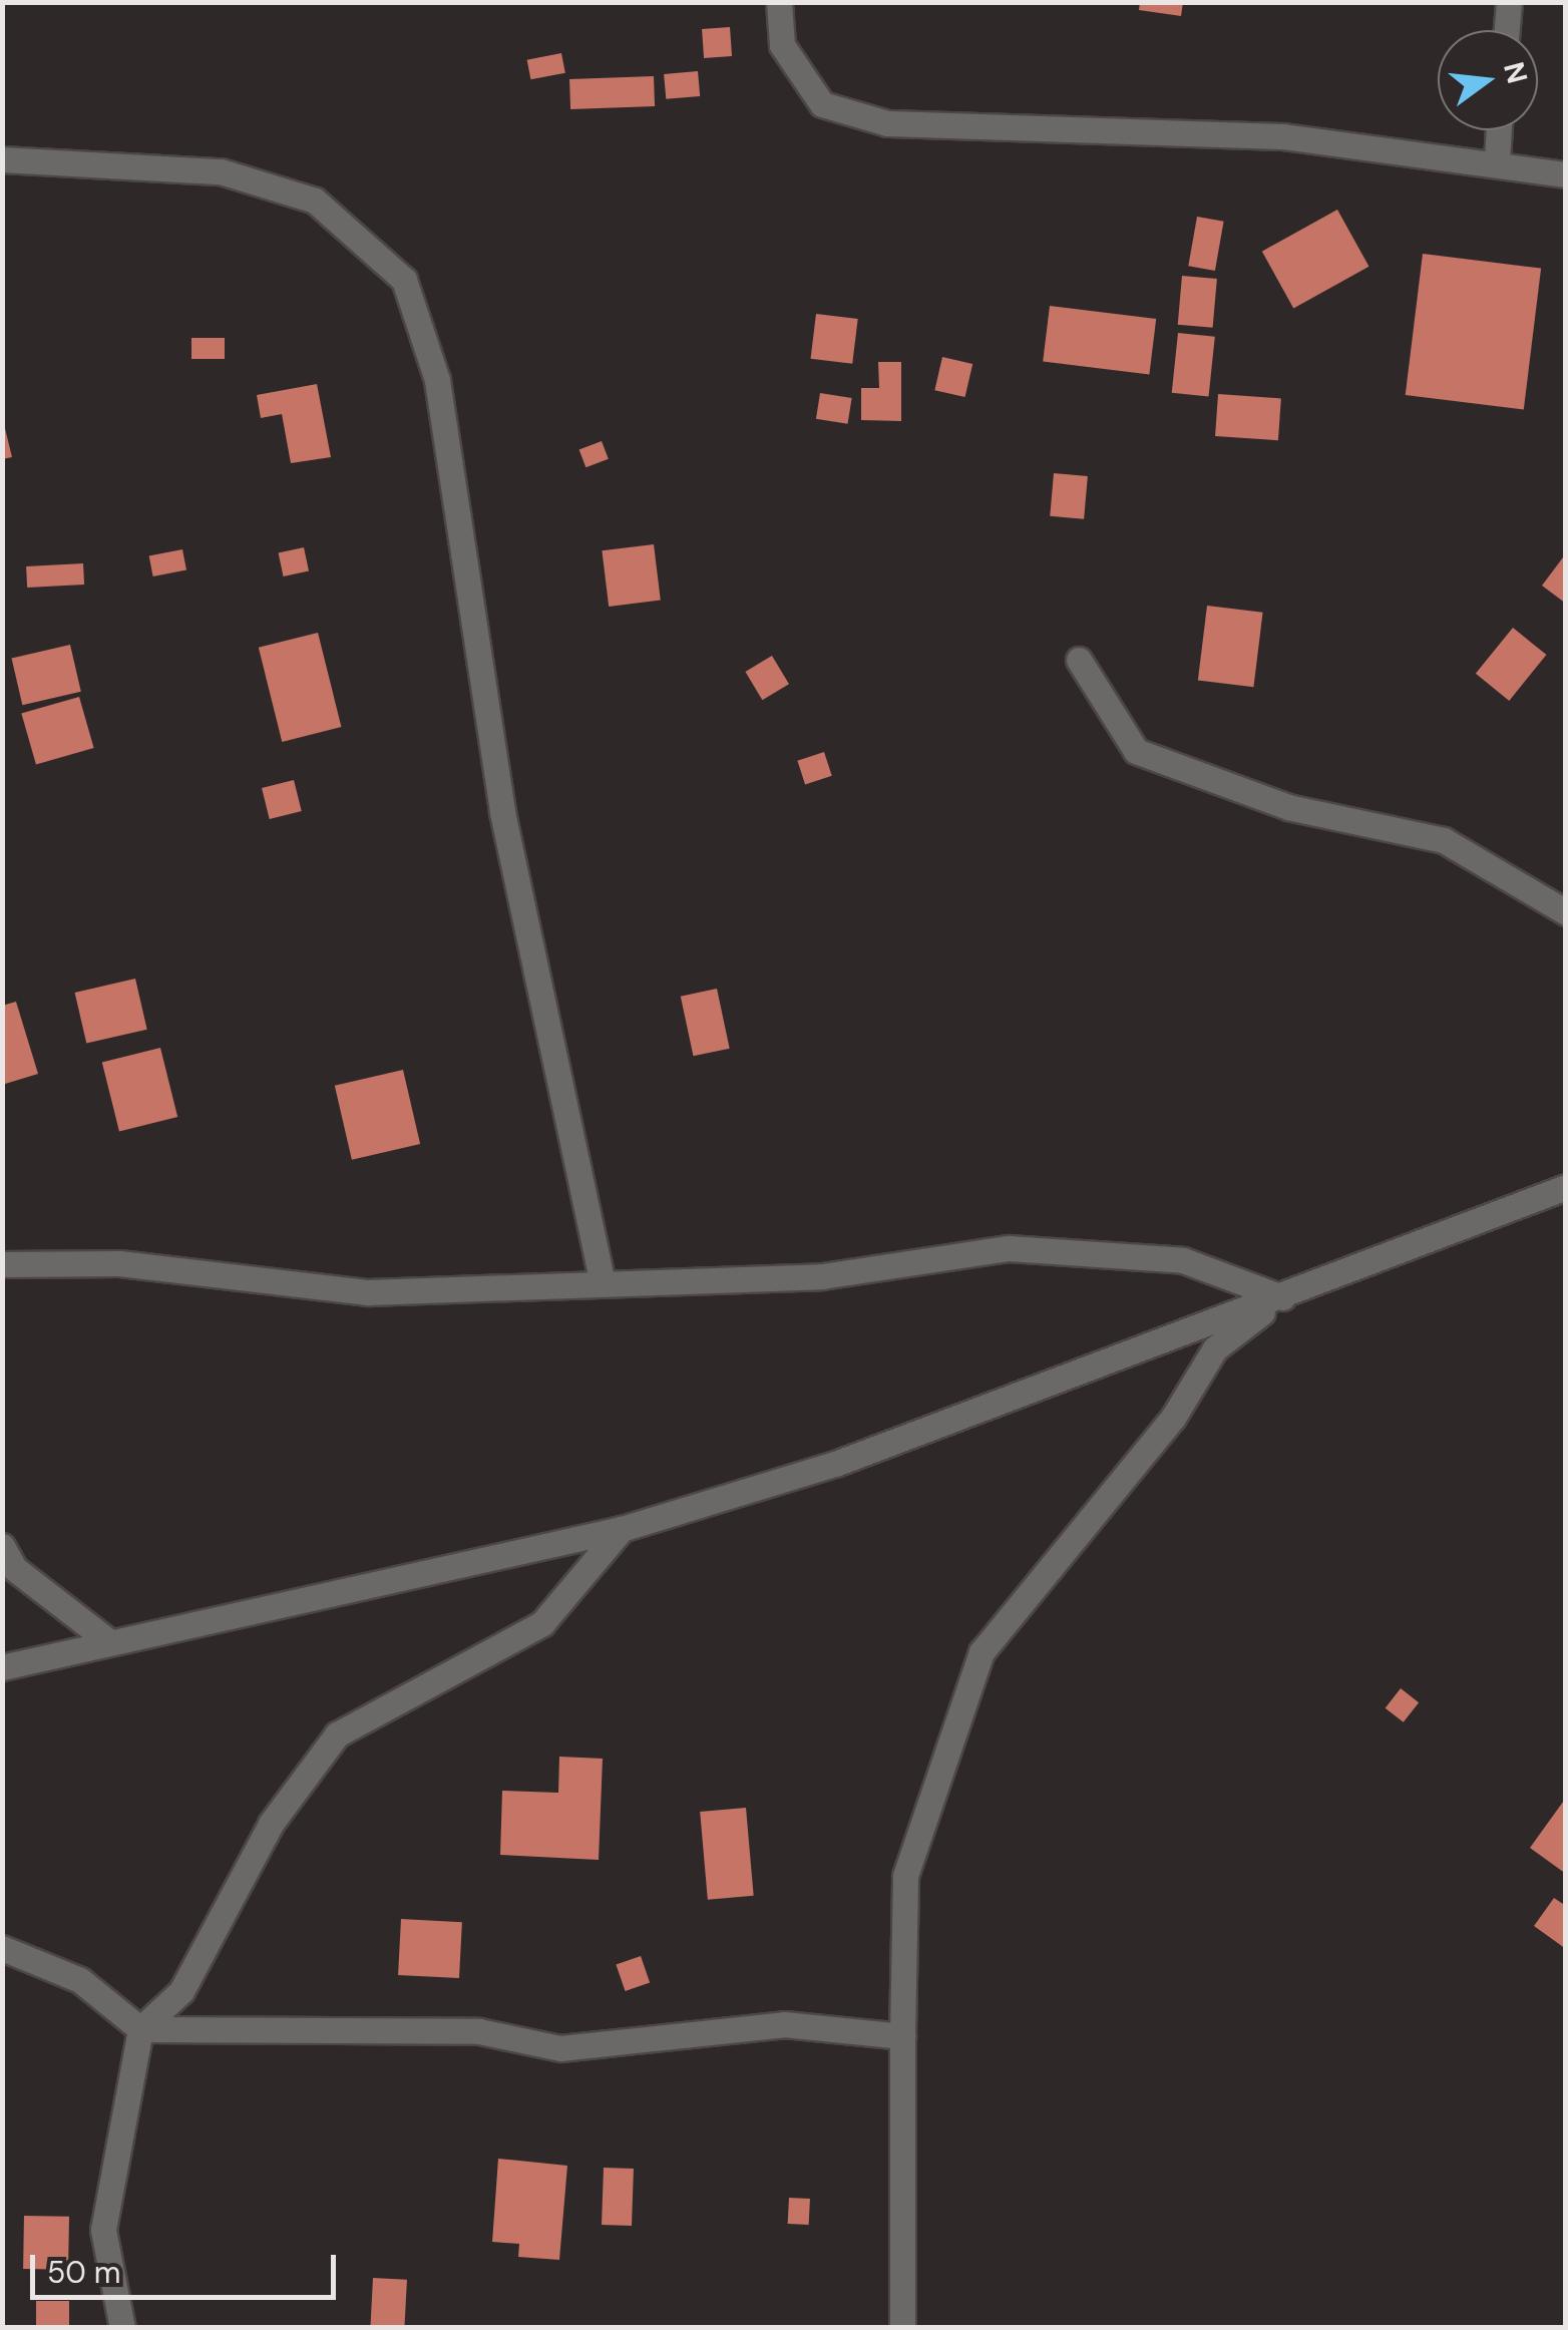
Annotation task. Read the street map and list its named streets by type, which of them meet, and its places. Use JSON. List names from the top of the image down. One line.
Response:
{"scale_bar":"50 m","north":"right"}
